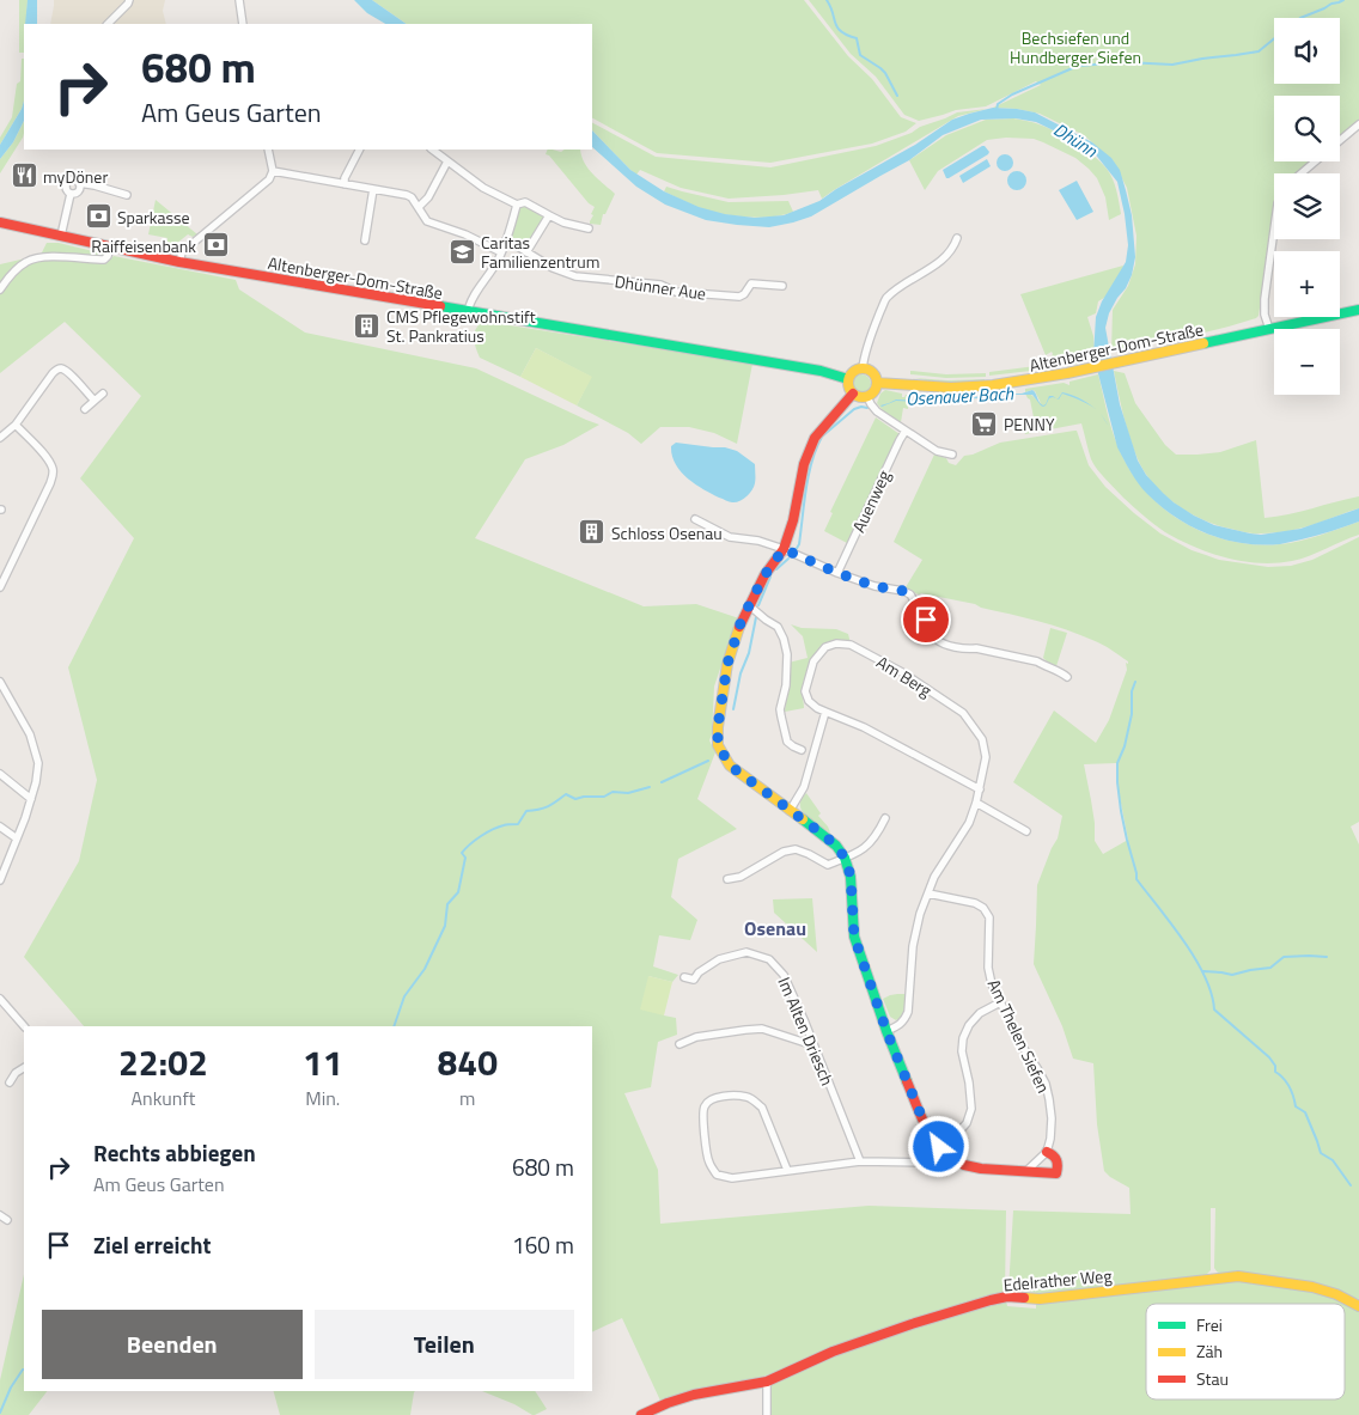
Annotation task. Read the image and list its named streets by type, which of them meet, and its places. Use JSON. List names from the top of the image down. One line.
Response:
{"streets":{"street":["Altenberger-Dom-Straße","Dhünner Aue","Auenweg","Am Berg","Im Alten Driesch","Am Thelen Siefen","Edelrather Weg"]},"crossings":[["Am Berg","Am Thelen Siefen"]],"districts":["Osenau"],"water":["Dhünn","Osenauer Bach"],"parks":["Bechsiefen und Hundberger Siefen"],"places":{"restaurant":["myDöner"],"bank":["Sparkasse","Raiffeisenbank"],"school or university":["Caritas Familienzentrum"],"building":["CMS Pflegewohnstift St. Pankratius","Schloss Osenau"],"supermarket":["PENNY"]},"legend":["Frei","Zäh","Stau"],"page":{"map_buttons":["+","−"],"turn":["680 m","Am Geus Garten"],"eta":["22:02","Ankunft","11","Min.","840","m"],"list":[{"name":"Rechts abbiegen","note":"Am Geus Garten","value":"680 m"},{"name":"Ziel erreicht","value":"160 m"}],"buttons":["Beenden","Teilen"]}}
